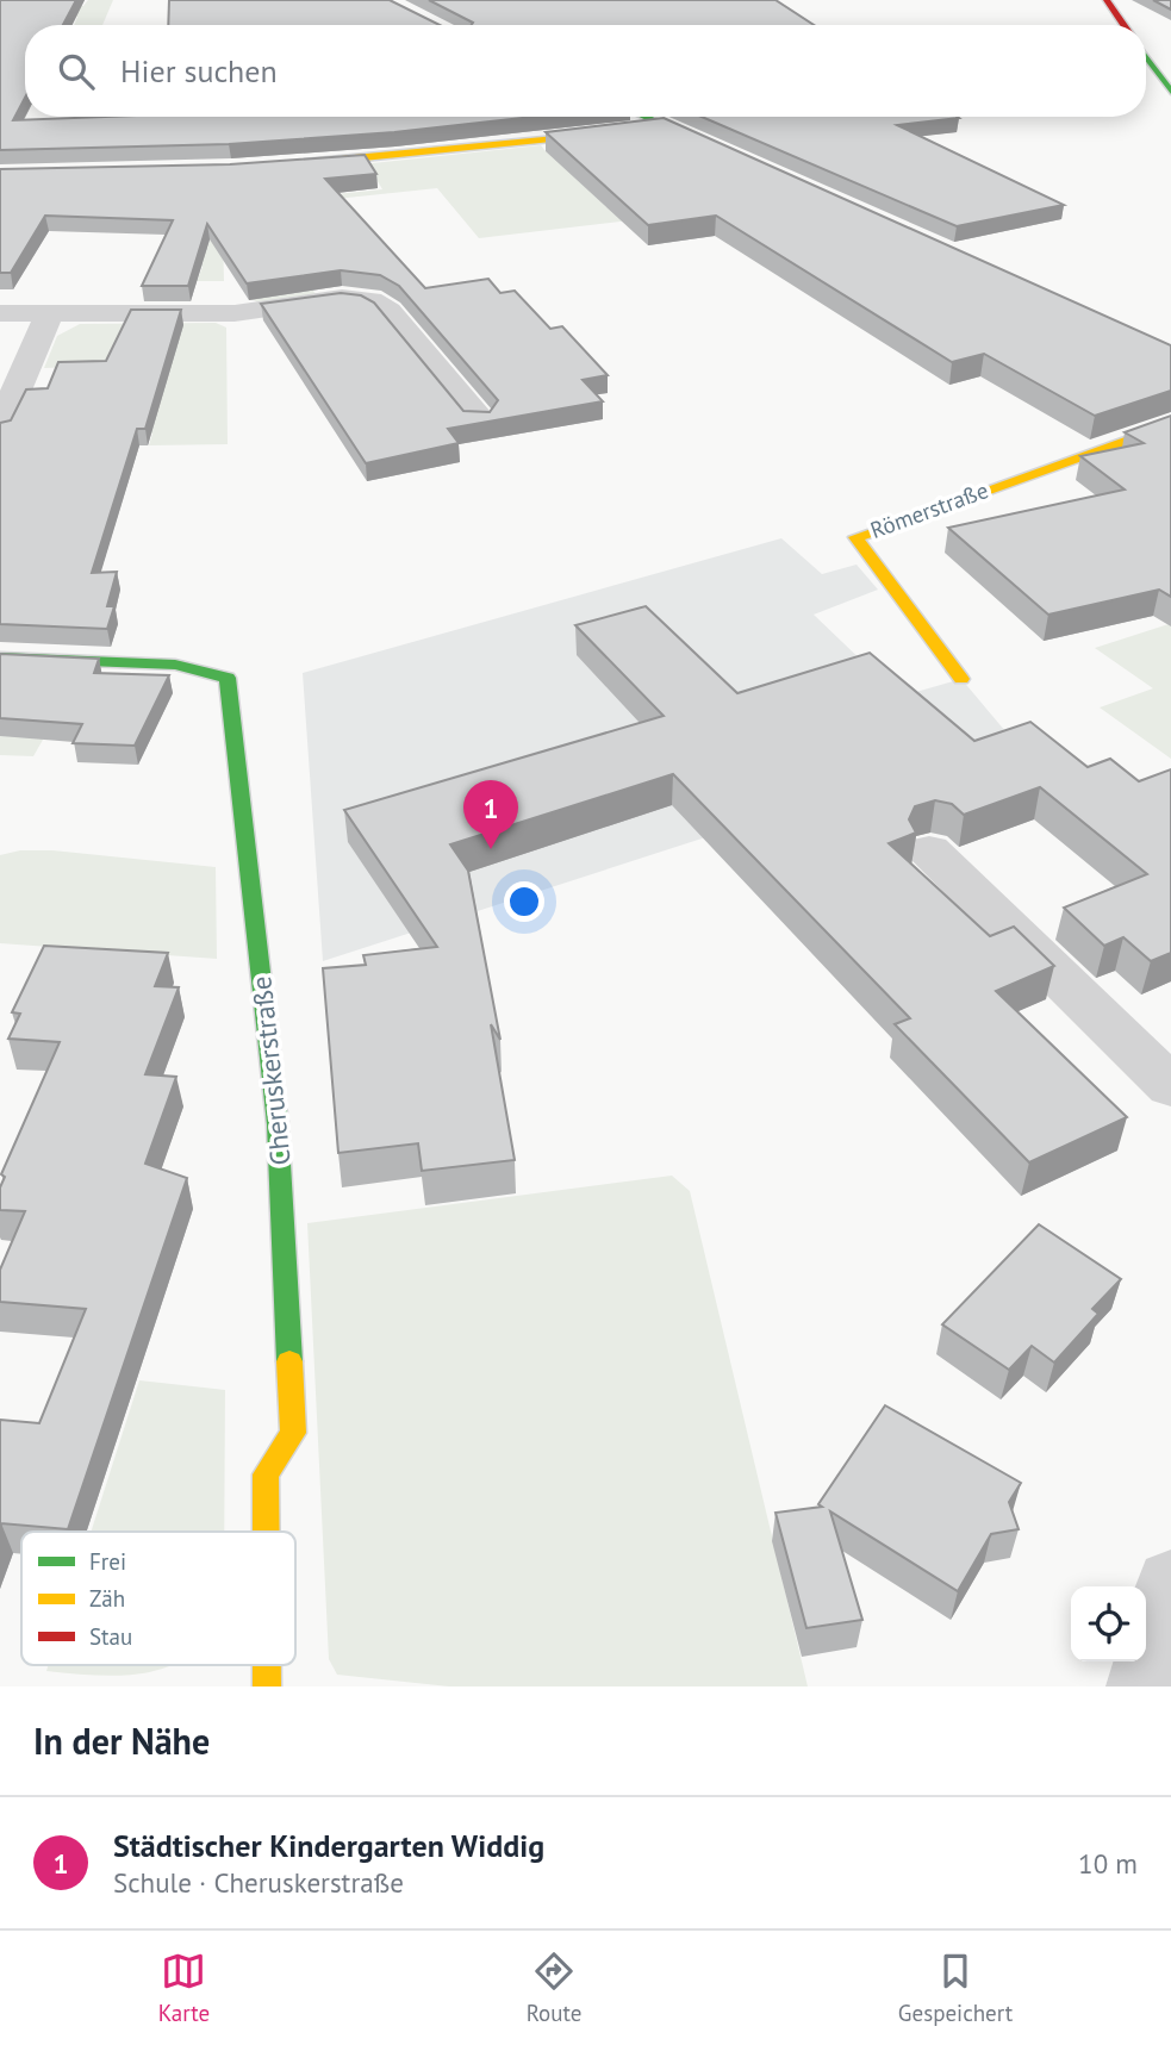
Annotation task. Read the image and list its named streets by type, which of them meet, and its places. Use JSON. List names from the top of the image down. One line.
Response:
{"streets":{"street":["Römerstraße","Cheruskerstraße"]},"legend":["Frei","Zäh","Stau"],"page":{"search":"Hier suchen","pins":"1","heading":"In der Nähe","list":[{"mark":"1","name":"Städtischer Kindergarten Widdig","note":"Schule · Cheruskerstraße","value":"10 m"}],"nav":["Karte","Route","Gespeichert"]}}
